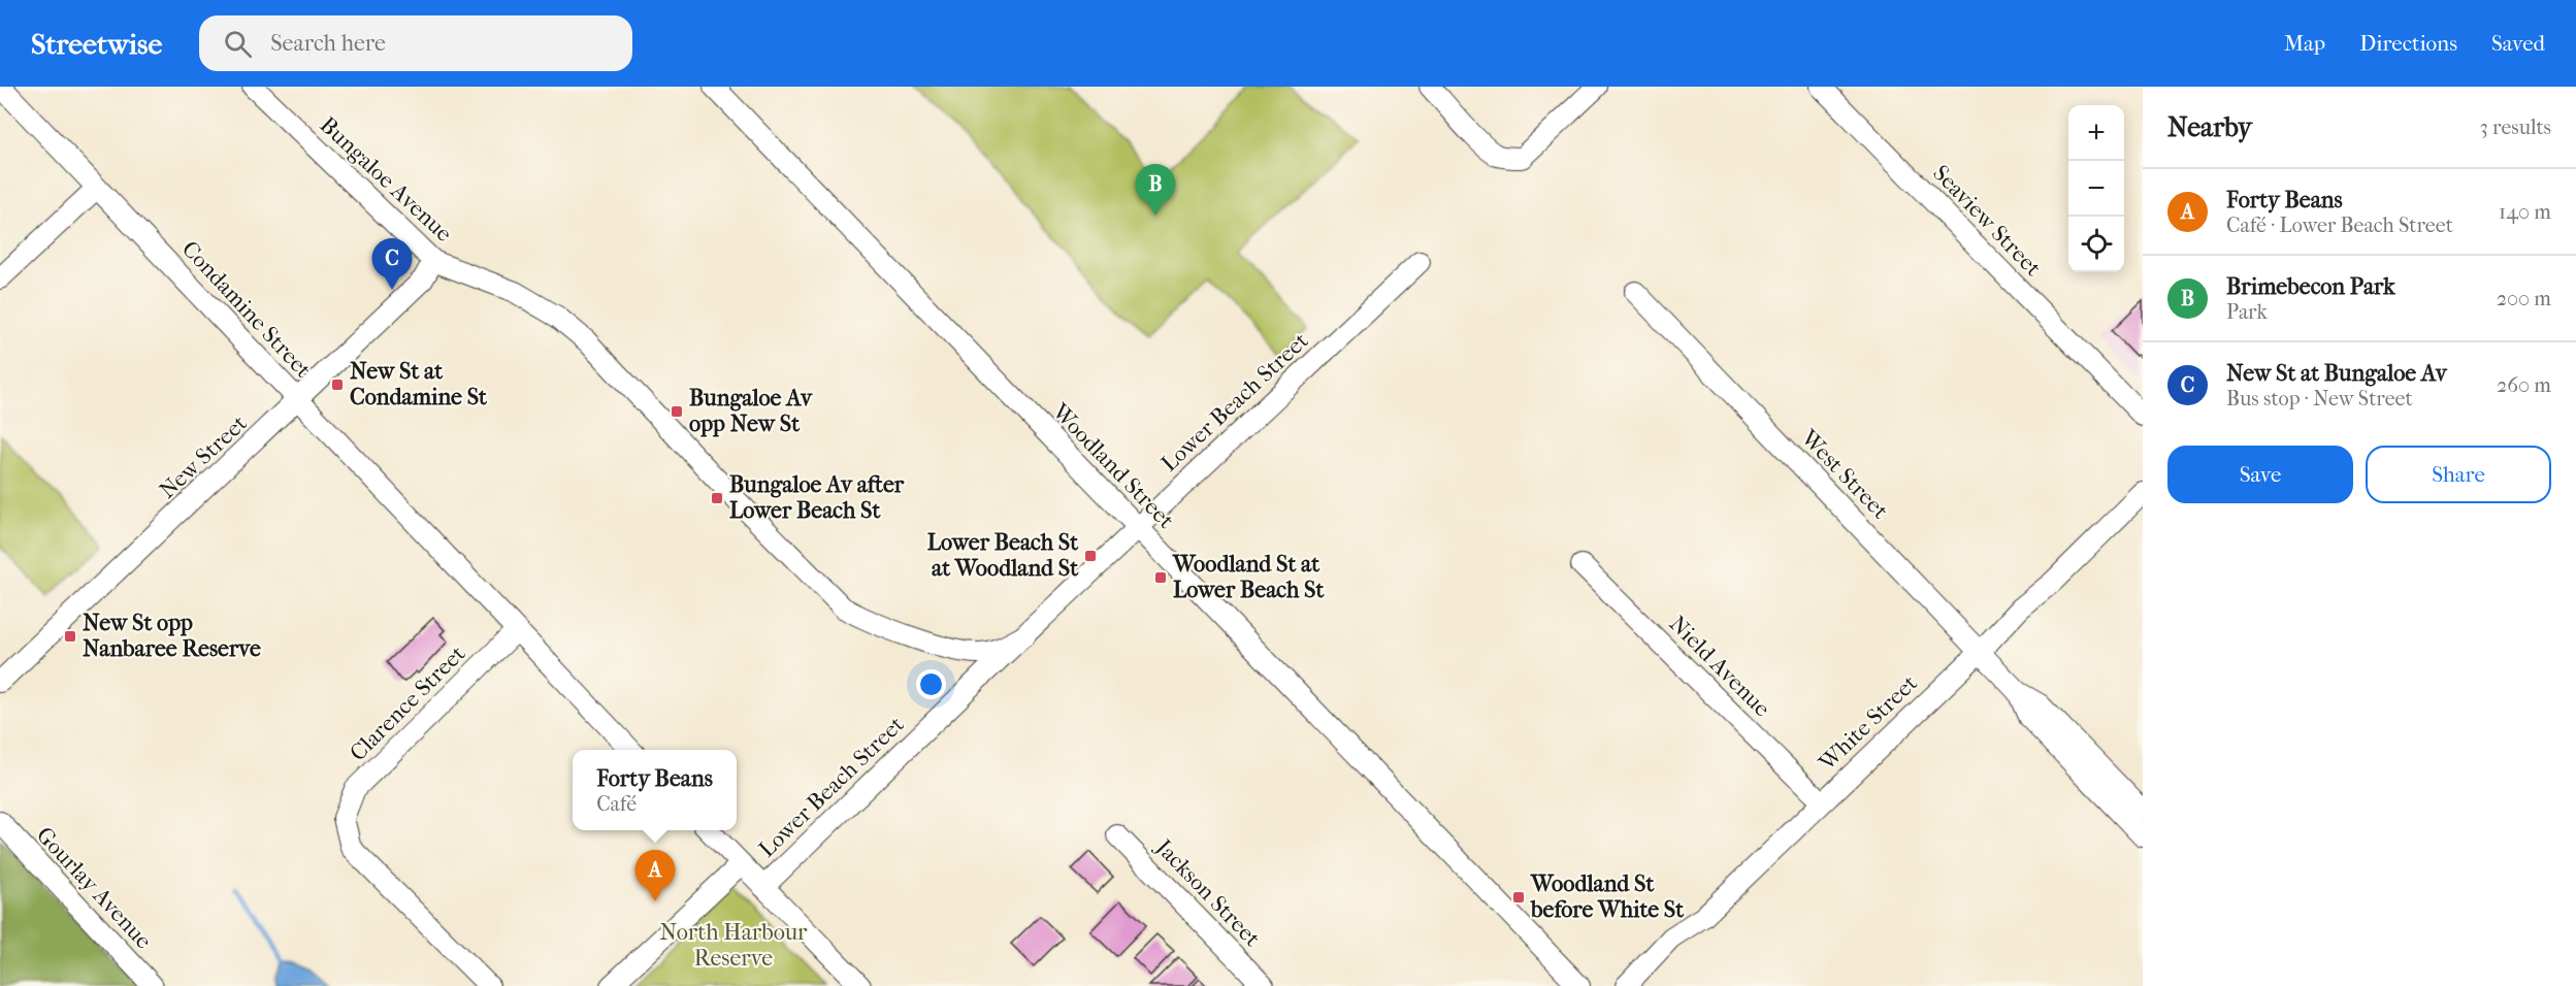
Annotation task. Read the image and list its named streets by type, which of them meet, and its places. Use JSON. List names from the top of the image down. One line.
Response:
{"streets":{"street":["Bungaloe Avenue","Seaview Street","Condamine Street","Lower Beach Street","New Street","Woodland Street","West Street","Nield Avenue","Clarence Street","White Street","Gourlay Avenue","Jackson Street"]},"crossings":[["Bungaloe Avenue","Lower Beach Street"],["Bungaloe Avenue","New Street"],["Condamine Street","New Street"],["Condamine Street","Clarence Street"],["Lower Beach Street","Woodland Street"],["West Street","White Street"],["Nield Avenue","White Street"]],"parks":["North Harbour Reserve"],"places":{"transit":["New St at Condamine St","Bungaloe Av opp New St","Bungaloe Av after Lower Beach St","Lower Beach St at Woodland St","Woodland St at Lower Beach St","New St opp Nanbaree Reserve","Woodland St before White St"]},"page":{"header":"Streetwise","search":"Search here","nav":["Map","Directions","Saved"],"heading":["Nearby","3 results"],"map_buttons":["+","−"],"pins":["B","C","A"],"list":[{"mark":"A","name":"Forty Beans","note":"Café · Lower Beach Street","value":"140 m"},{"mark":"B","name":"Brimebecon Park","note":"Park","value":"200 m"},{"mark":"C","name":"New St at Bungaloe Av","note":"Bus stop · New Street","value":"260 m"}],"buttons":["Save","Share"],"popup":["Forty Beans","Café"]}}
